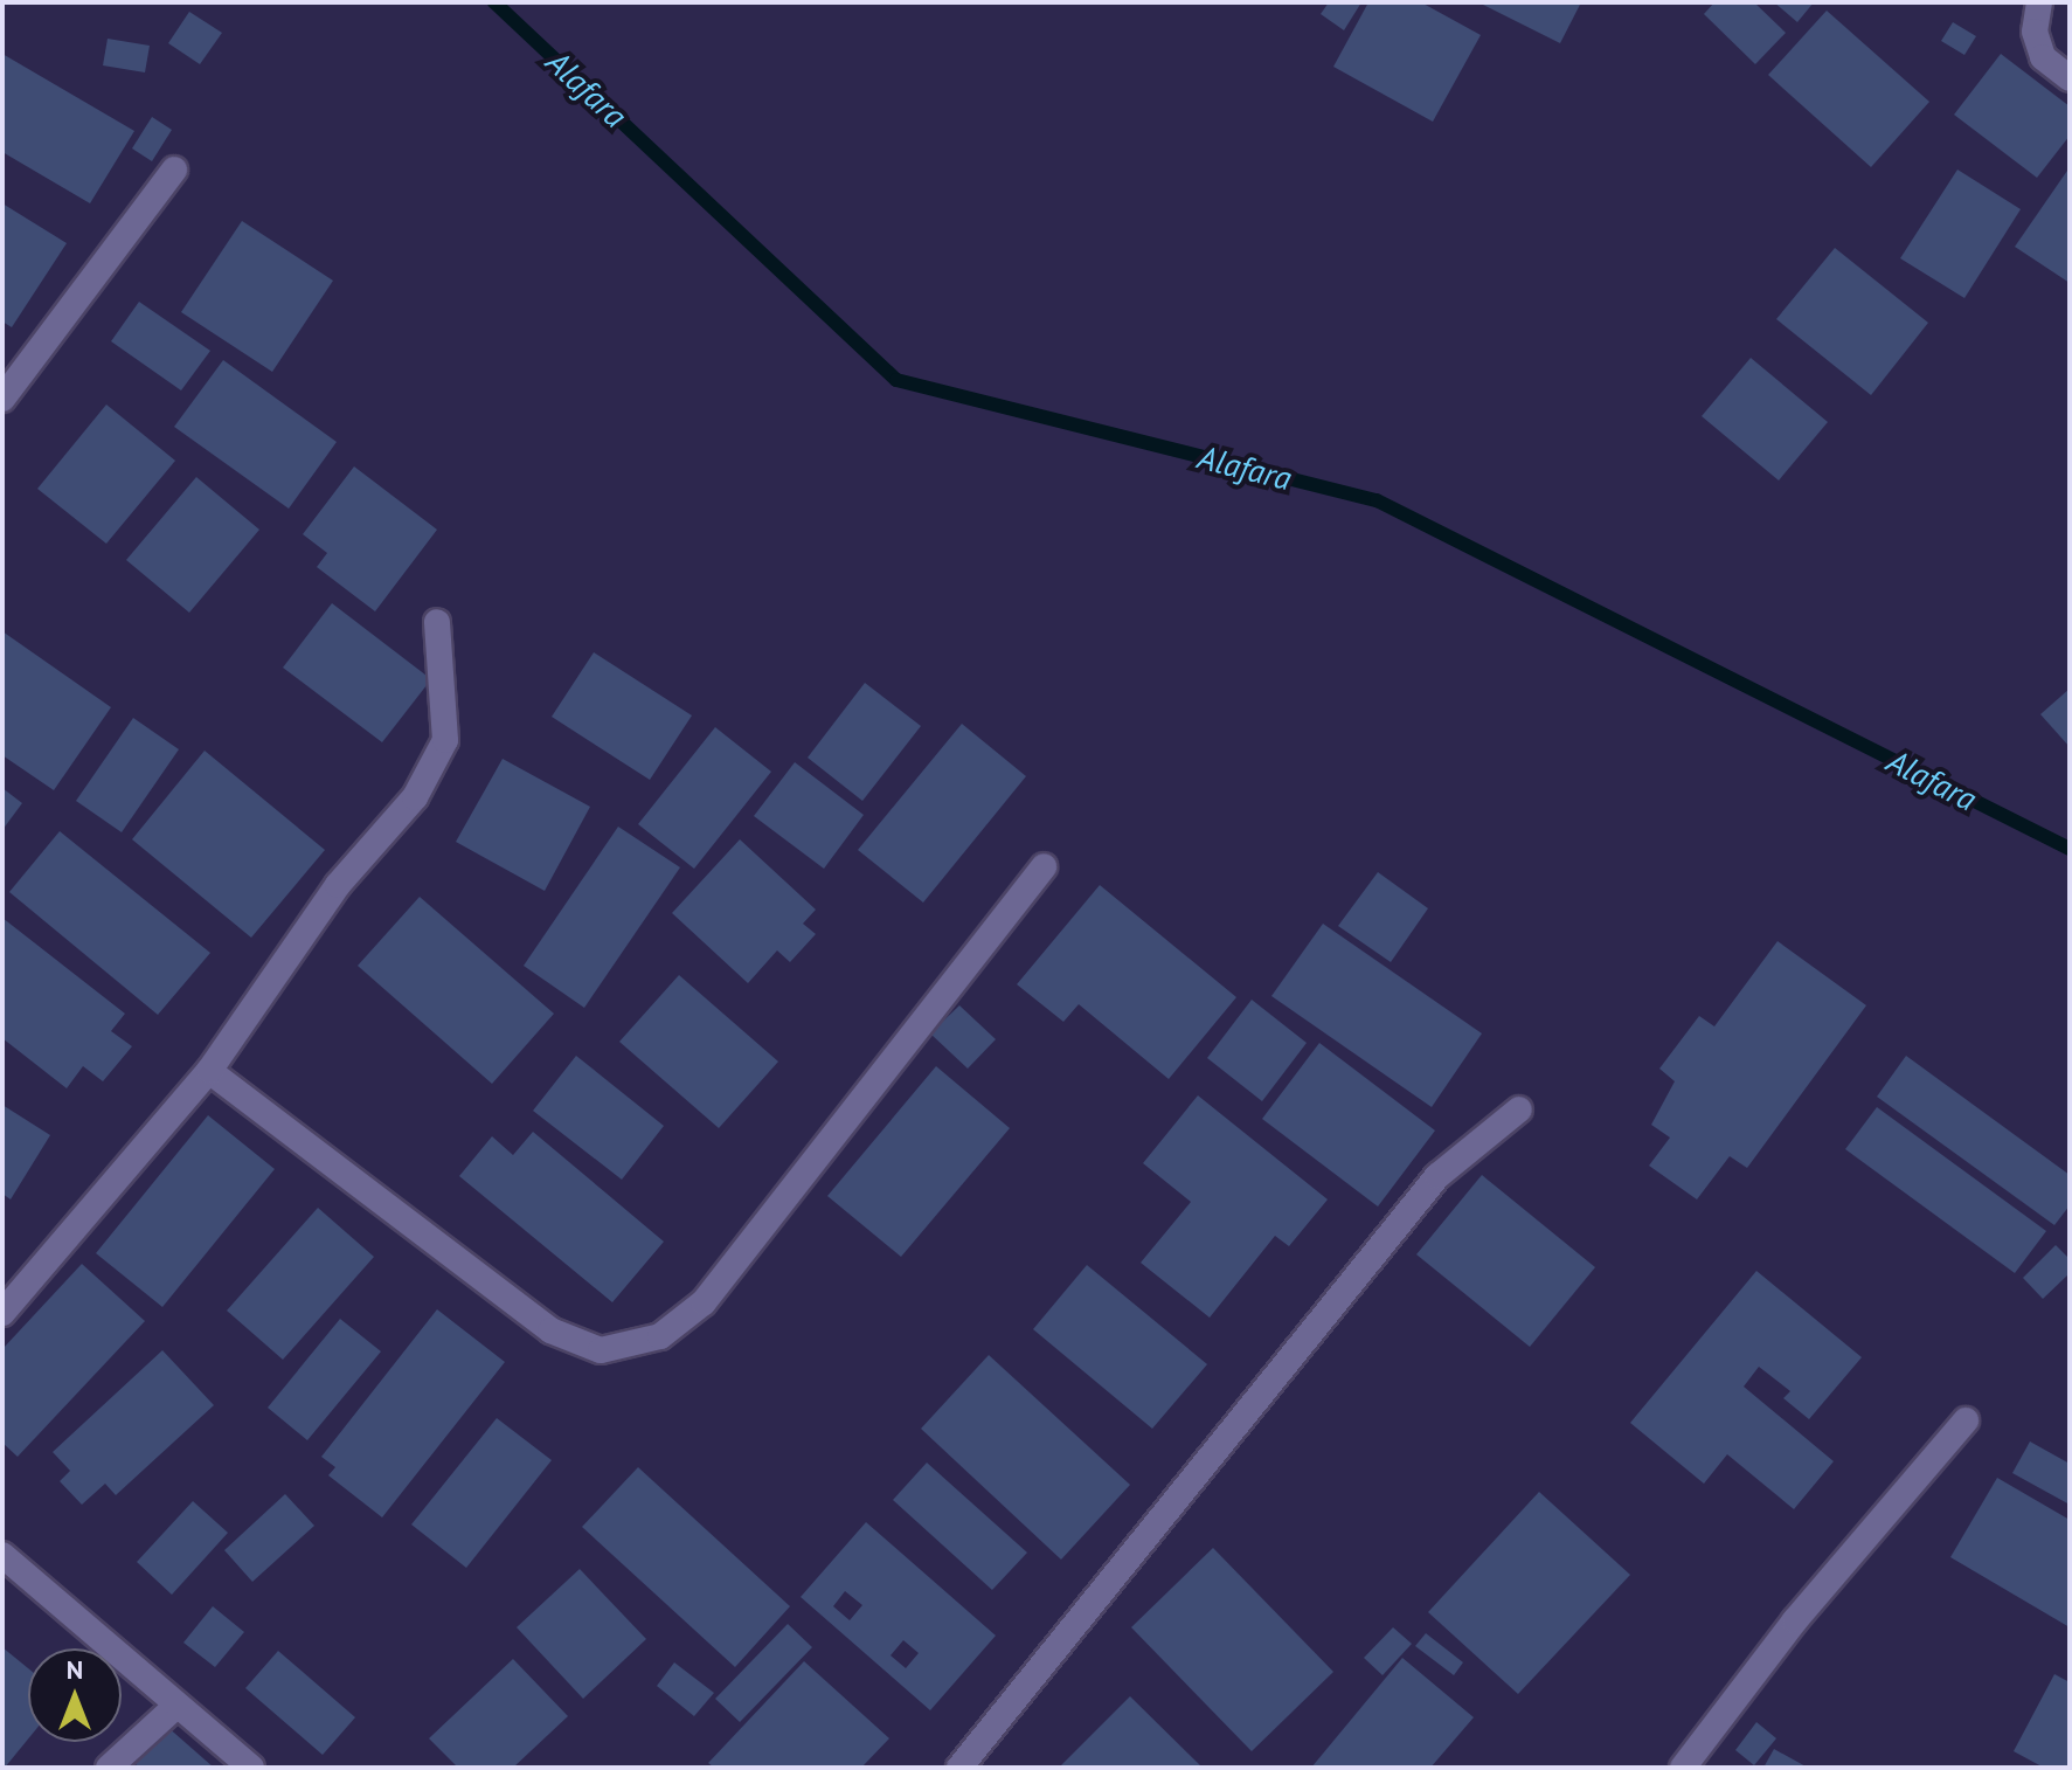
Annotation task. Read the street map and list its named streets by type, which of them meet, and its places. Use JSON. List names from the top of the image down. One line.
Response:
{"water":["Alafara"],"north":"top"}
